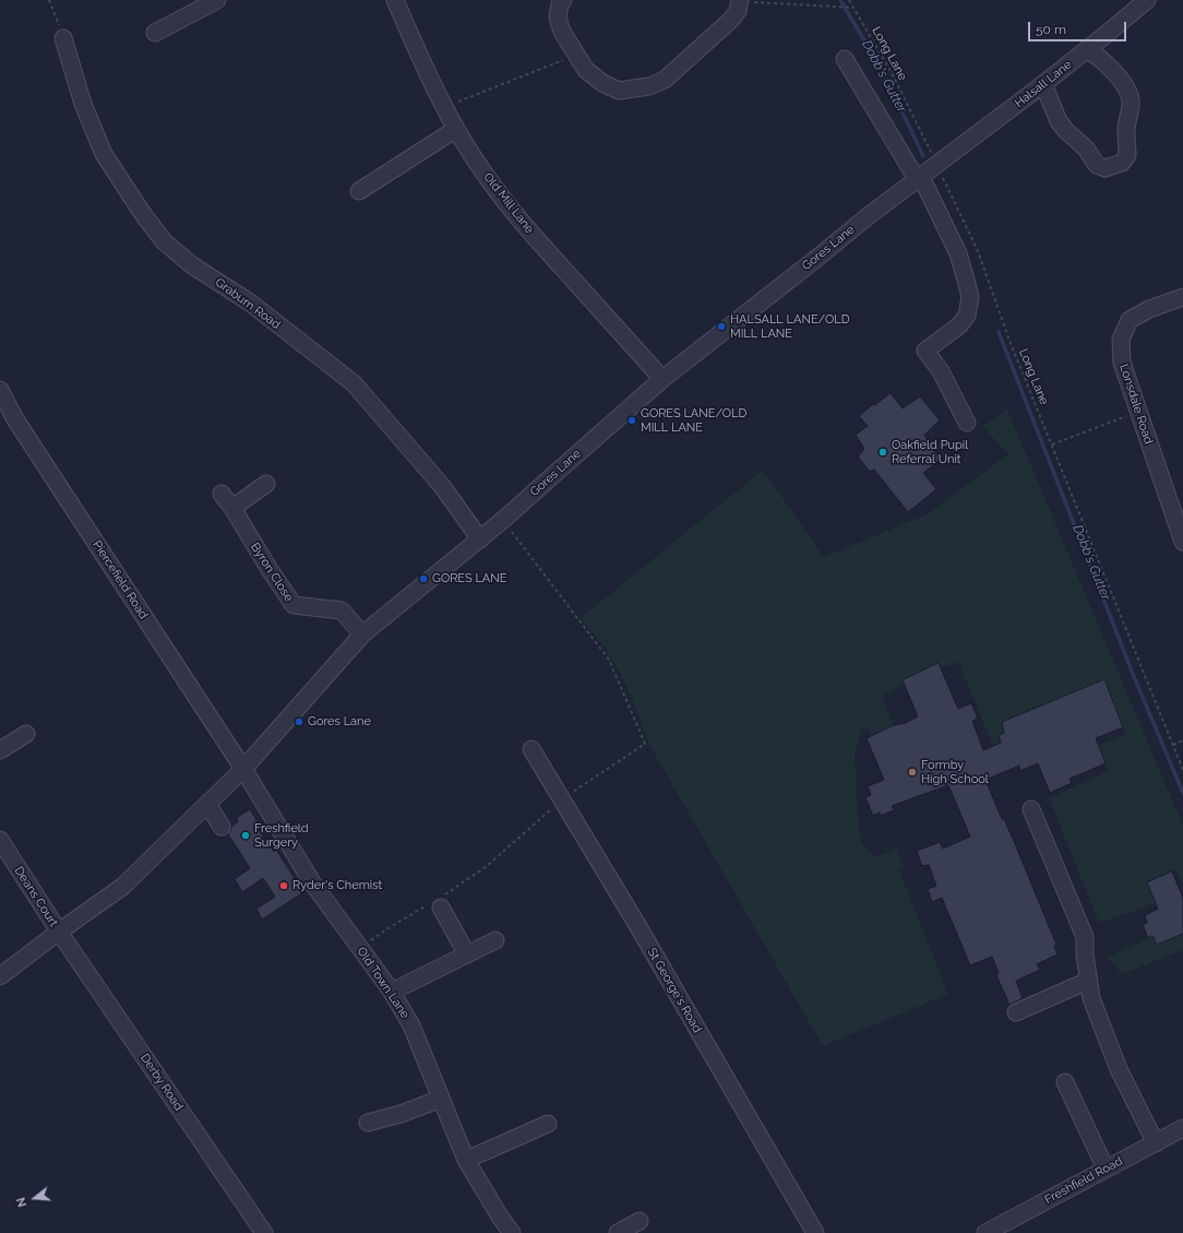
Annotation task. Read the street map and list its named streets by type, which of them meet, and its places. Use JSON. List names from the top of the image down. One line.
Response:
{"streets":{"street":["Halsall Lane","Old Mill Lane","Gores Lane","Graburn Road","Lonsdale Road","Byron Close","Piercefield Road","Deans Court","Old Town Lane","St George's Road","Derby Road","Freshfield Road"],"path":["Long Lane"]},"crossings":[["Long Lane","Halsall Lane"],["Long Lane","Gores Lane"],["Halsall Lane","Gores Lane"],["Old Mill Lane","Gores Lane"],["Gores Lane","Graburn Road"],["Gores Lane","Byron Close"],["Gores Lane","Piercefield Road"],["Gores Lane","Deans Court"],["Gores Lane","Old Town Lane"],["Gores Lane","Derby Road"],["Piercefield Road","Old Town Lane"],["Deans Court","Derby Road"]],"water":["Dobb's Gutter"],"places":["HALSALL LANE/OLD MILL LANE","GORES LANE/OLD MILL LANE","Oakfield Pupil Referral Unit","GORES LANE","Gores Lane","Formby High School","Freshfield Surgery","Ryder's Chemist"],"scale_bar":"50 m","north":"left"}
